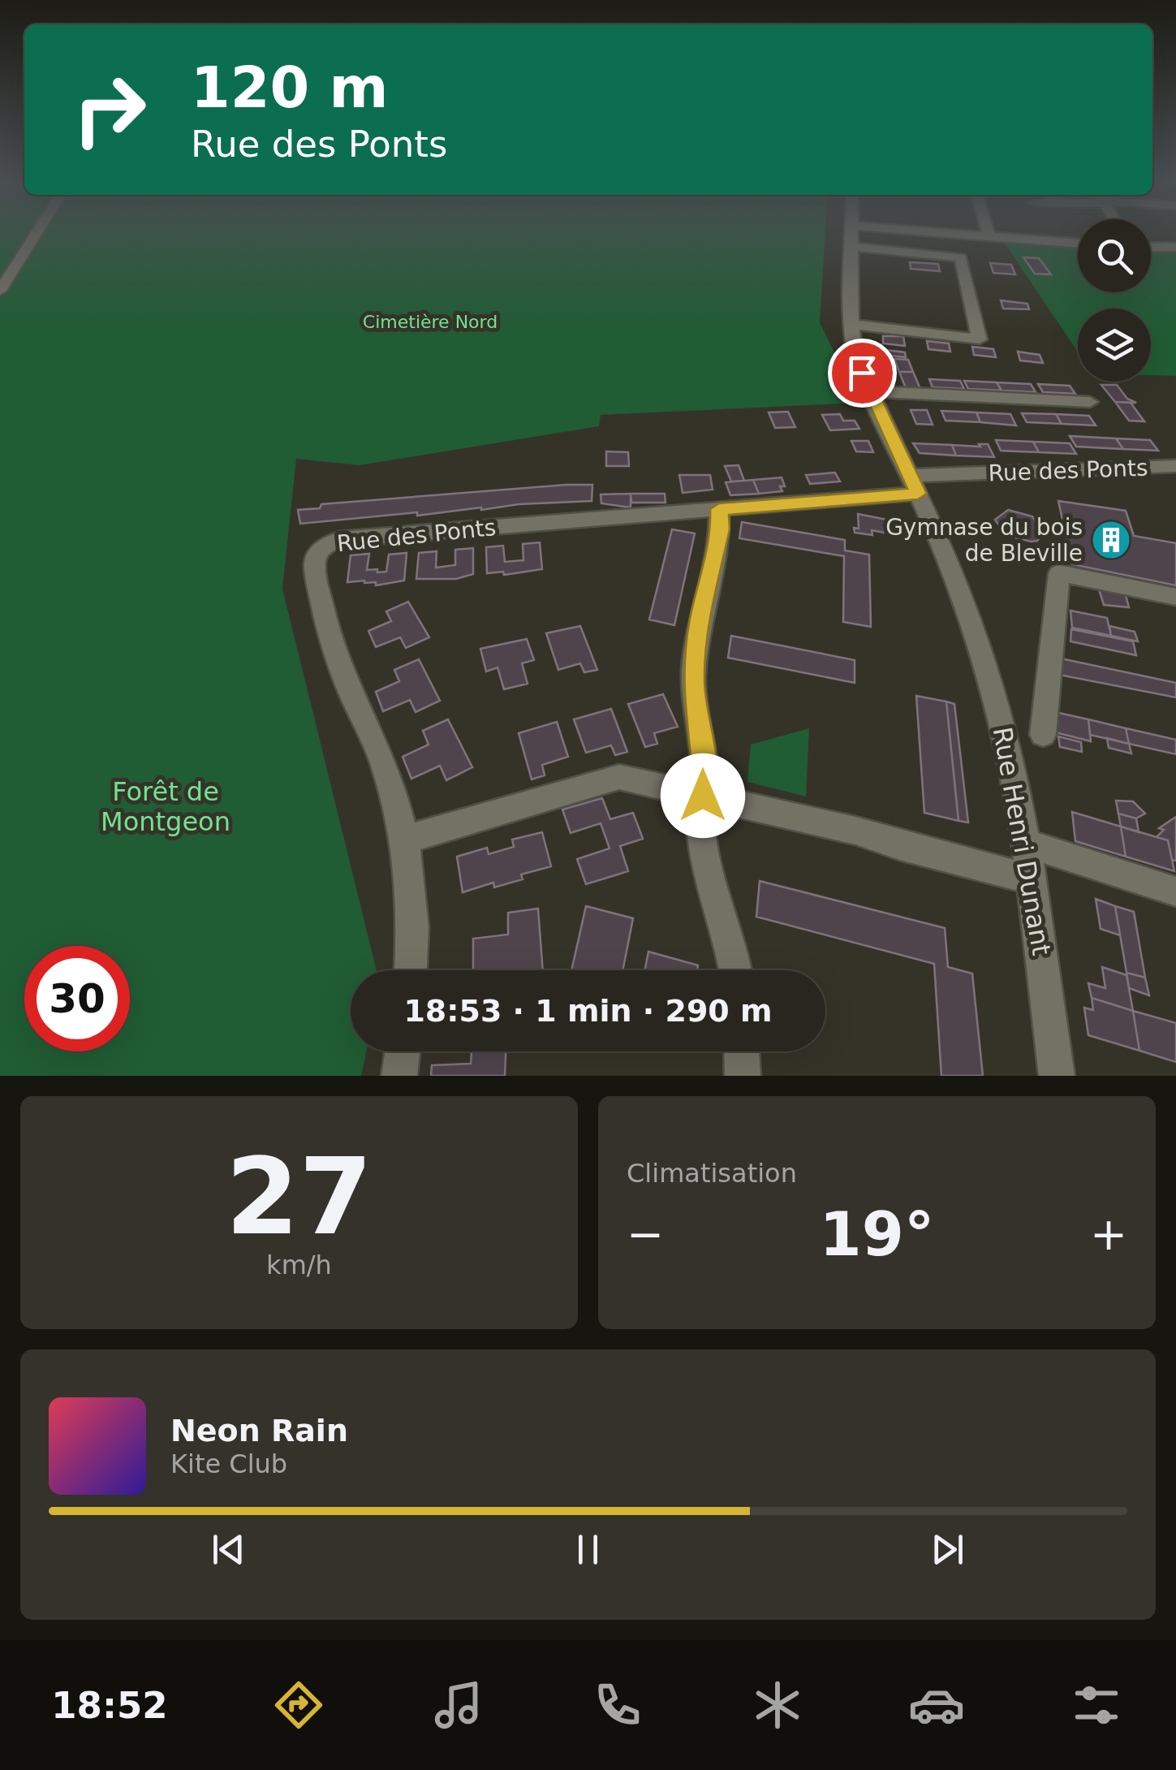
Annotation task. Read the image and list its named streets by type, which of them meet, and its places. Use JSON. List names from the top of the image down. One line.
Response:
{"streets":{"street":["Rue des Ponts","Rue Henri Dunant"]},"crossings":[["Rue des Ponts","Rue Henri Dunant"]],"parks":["Cimetière Nord","Forêt de Montgeon"],"places":{"building":["Gymnase du bois de Bleville"]},"page":{"turn":["120 m","Rue des Ponts"],"limit":"30","trip":"18:53 · 1 min · 290 m","tile":[["27","km/h"],"Climatisation"],"heat":["−","19°","+"],"song":["Neon Rain","Kite Club"],"tabs":"18:52"}}
